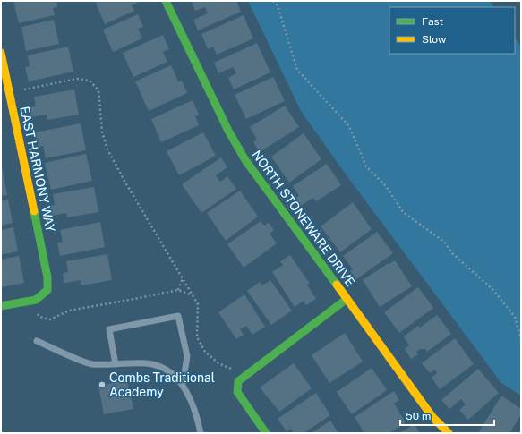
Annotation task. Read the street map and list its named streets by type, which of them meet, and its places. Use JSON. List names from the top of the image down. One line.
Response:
{"streets":{"street":["EAST HARMONY WAY","NORTH STONEWARE DRIVE"]},"places":["Combs Traditional Academy"],"legend":["Fast","Slow"],"scale_bar":"50 m"}
